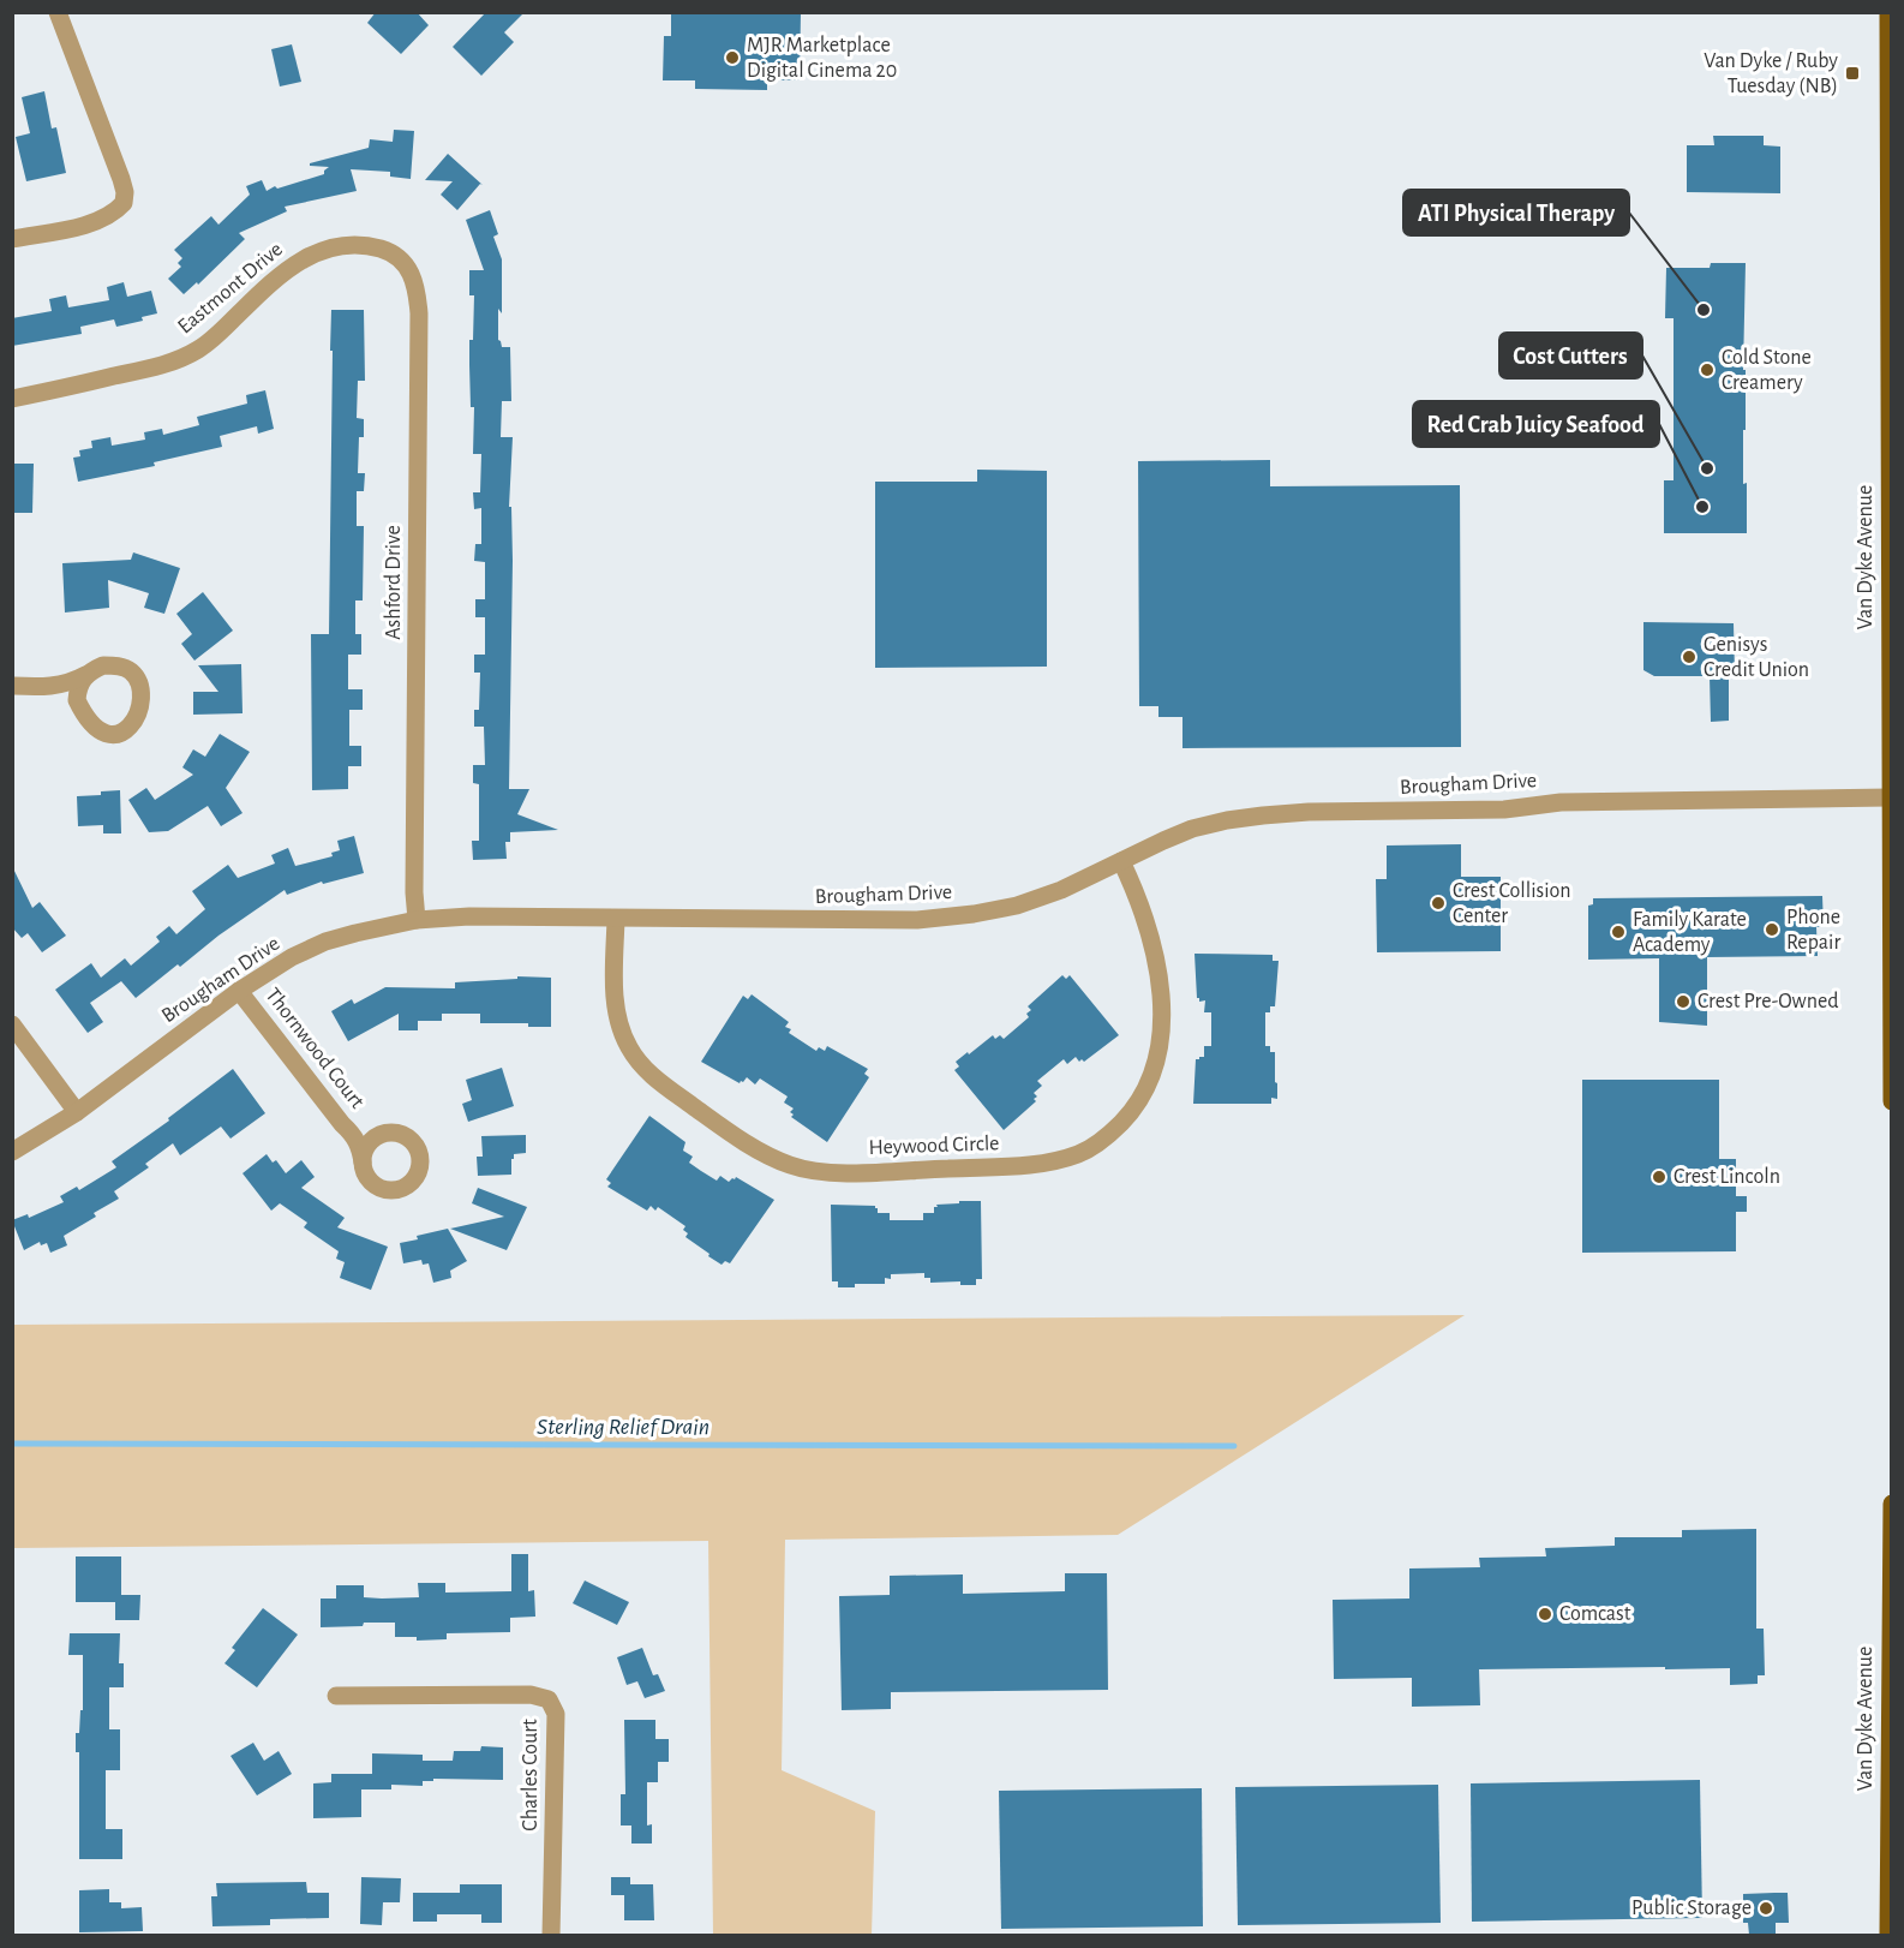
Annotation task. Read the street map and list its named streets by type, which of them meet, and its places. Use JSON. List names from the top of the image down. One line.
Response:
{"streets":{"main road":["Van Dyke Avenue"],"street":["Eastmont Drive","Ashford Drive","Brougham Drive","Thornwood Court","Heywood Circle","Charles Court"]},"crossings":[["Eastmont Drive","Ashford Drive"],["Van Dyke Avenue","Brougham Drive"],["Ashford Drive","Brougham Drive"],["Brougham Drive","Thornwood Court"],["Brougham Drive","Heywood Circle"]],"water":["Sterling Relief Drain"],"places":{"other":["MJR Marketplace Digital Cinema 20","ATI Physical Therapy","Cold Stone Creamery","Cost Cutters","Red Crab Juicy Seafood","Genisys Credit Union","Crest Collision Center","Phone Repair","Family Karate Academy","Crest Pre-Owned","Crest Lincoln","Comcast","Public Storage"],"transit":["Van Dyke / Ruby Tuesday (NB)"]}}
